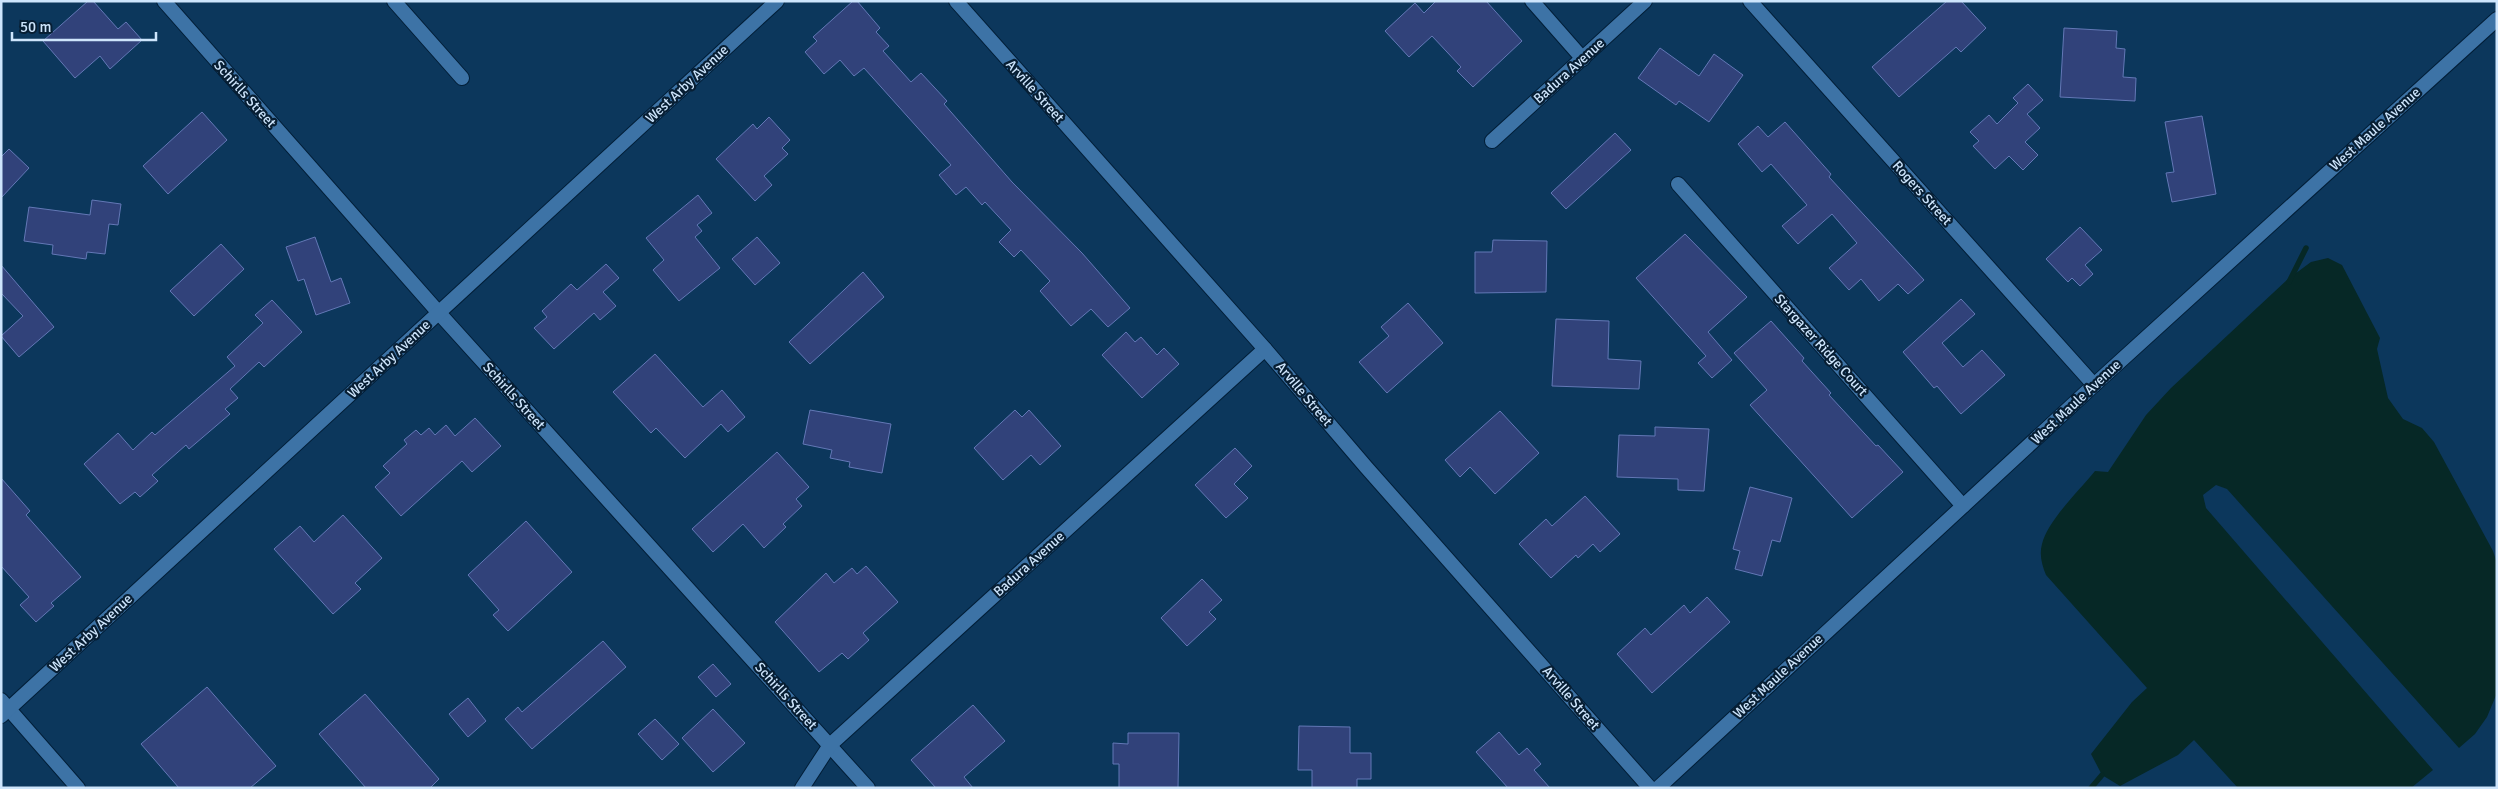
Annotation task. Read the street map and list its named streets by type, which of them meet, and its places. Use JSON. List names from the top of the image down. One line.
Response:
{"streets":{"street":["Badura Avenue","West Arby Avenue","Arville Street","Schirlls Street","West Maule Avenue","Rogers Street","Stargazer Ridge Court"]},"crossings":[["Badura Avenue","Arville Street"],["Badura Avenue","Schirlls Street"],["West Arby Avenue","Schirlls Street"],["West Maule Avenue","Rogers Street"],["West Maule Avenue","Stargazer Ridge Court"]],"scale_bar":"50 m"}
